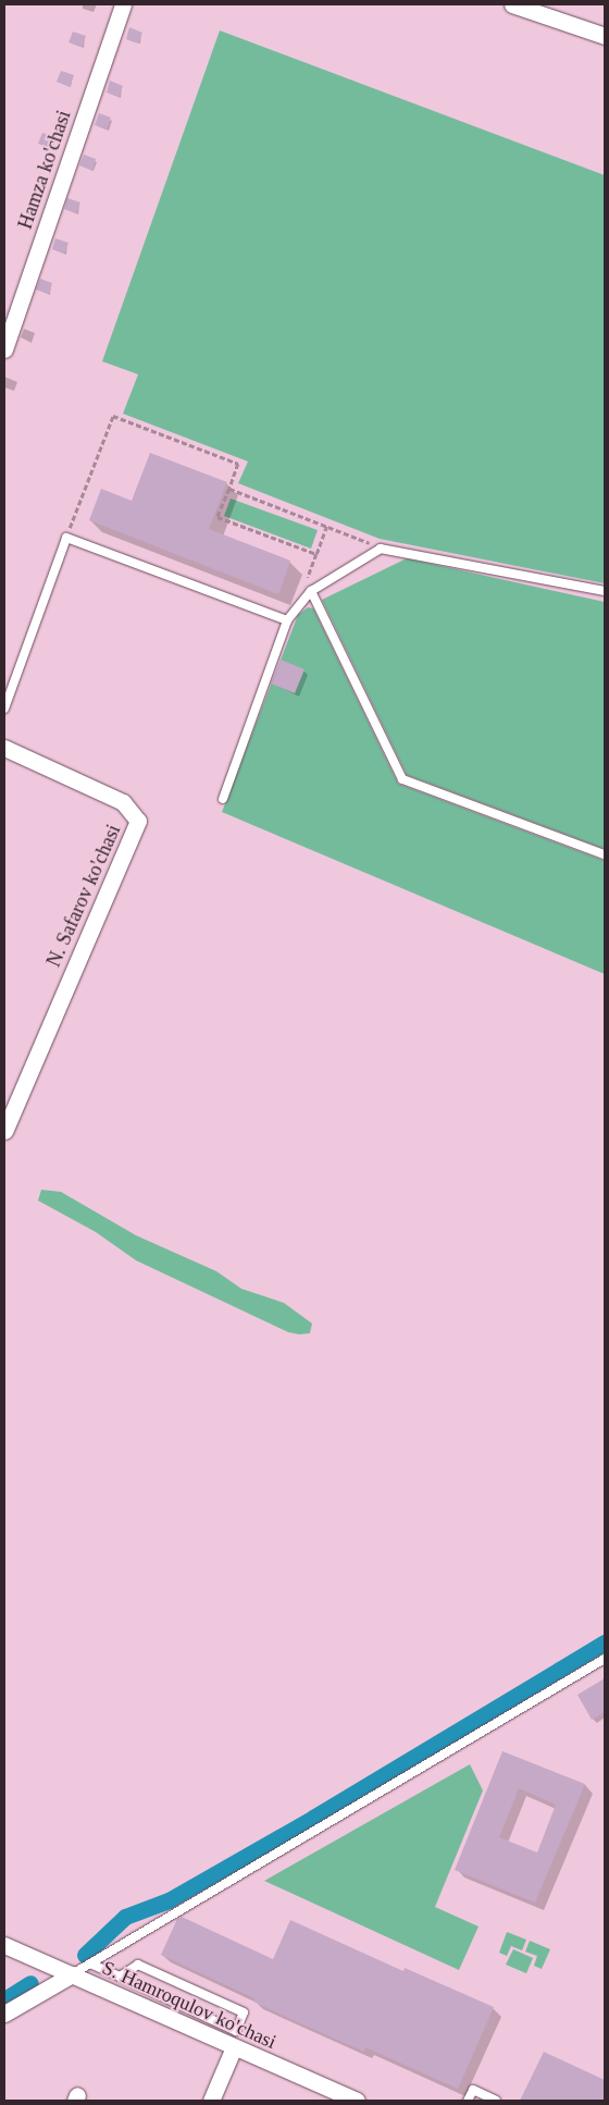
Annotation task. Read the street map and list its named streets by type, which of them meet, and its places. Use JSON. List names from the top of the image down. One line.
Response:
{"streets":{"street":["Hamza ko'chasi","N. Safarov ko'chasi","S. Hamroqulov ko'chasi"]}}
